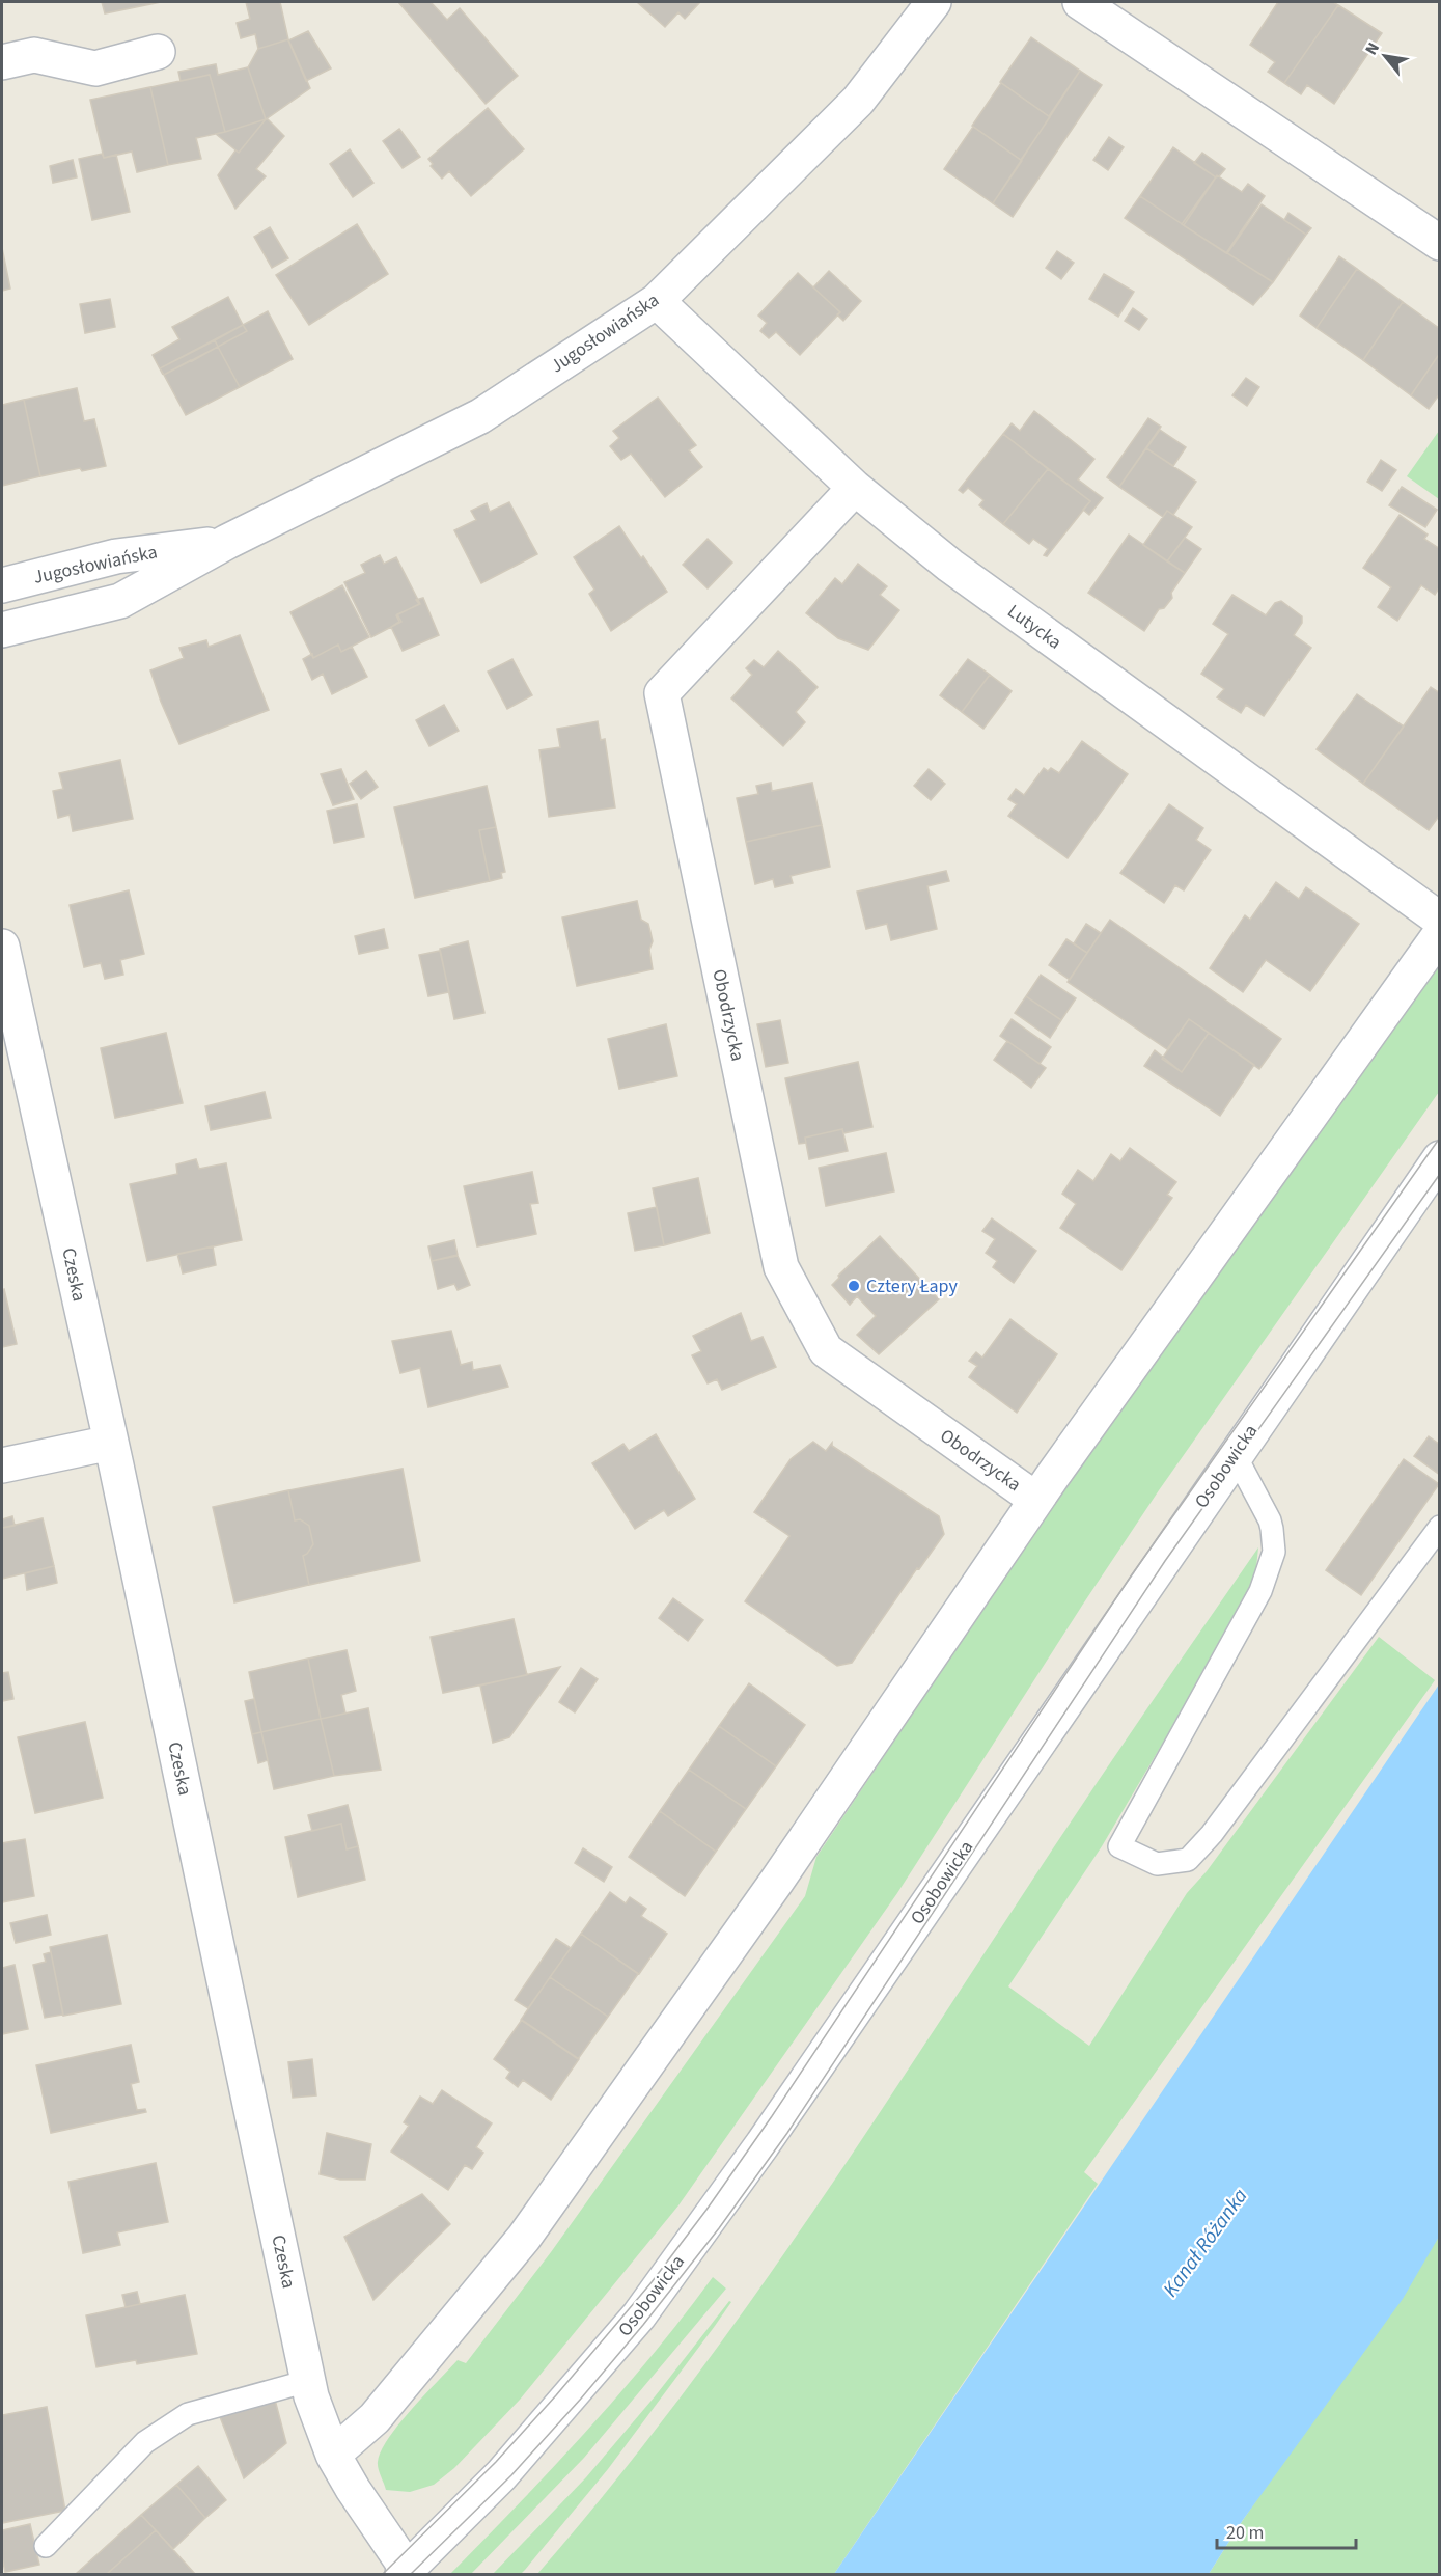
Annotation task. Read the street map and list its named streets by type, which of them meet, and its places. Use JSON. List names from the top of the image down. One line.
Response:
{"streets":{"street":["Jugosłowiańska","Lutycka","Obodrzycka","Czeska","Osobowicka"]},"crossings":[["Jugosłowiańska","Lutycka"],["Lutycka","Obodrzycka"],["Czeska","Osobowicka"]],"water":["Kanał Różanka"],"places":["Cztery Łapy"],"scale_bar":"20 m","north":"top left"}
